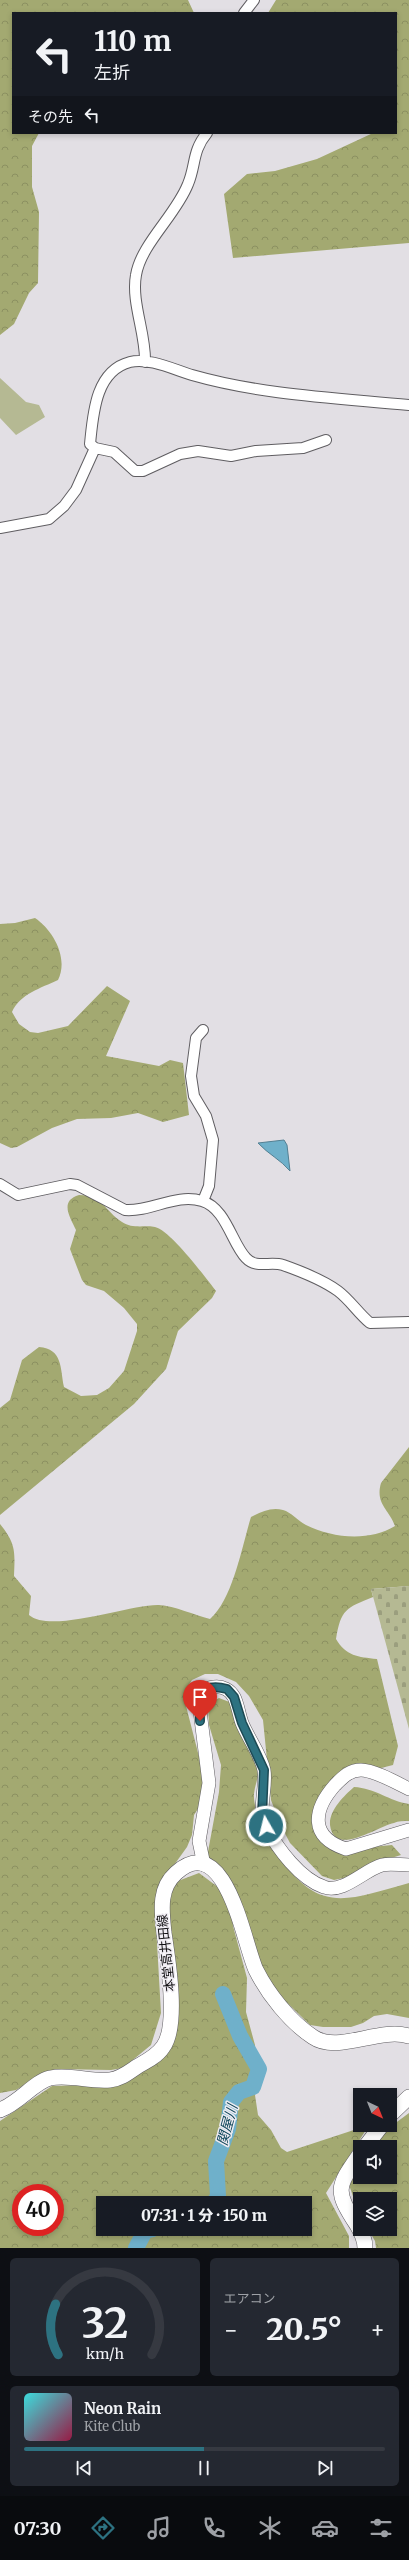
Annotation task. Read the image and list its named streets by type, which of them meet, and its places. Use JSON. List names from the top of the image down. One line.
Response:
{"streets":{"main road":["本堂高井田線"]},"water":["関屋川"],"north":"bottom right","page":{"turn":["110 m","左折"],"then":"その先","limit":"40","trip":"07:31 · 1 分 · 150 m","tile":"エアコン","heat":["−","20.5°","+"],"song":["Neon Rain","Kite Club"],"tabs":"07:30","gauge":["32","km/h"]}}
